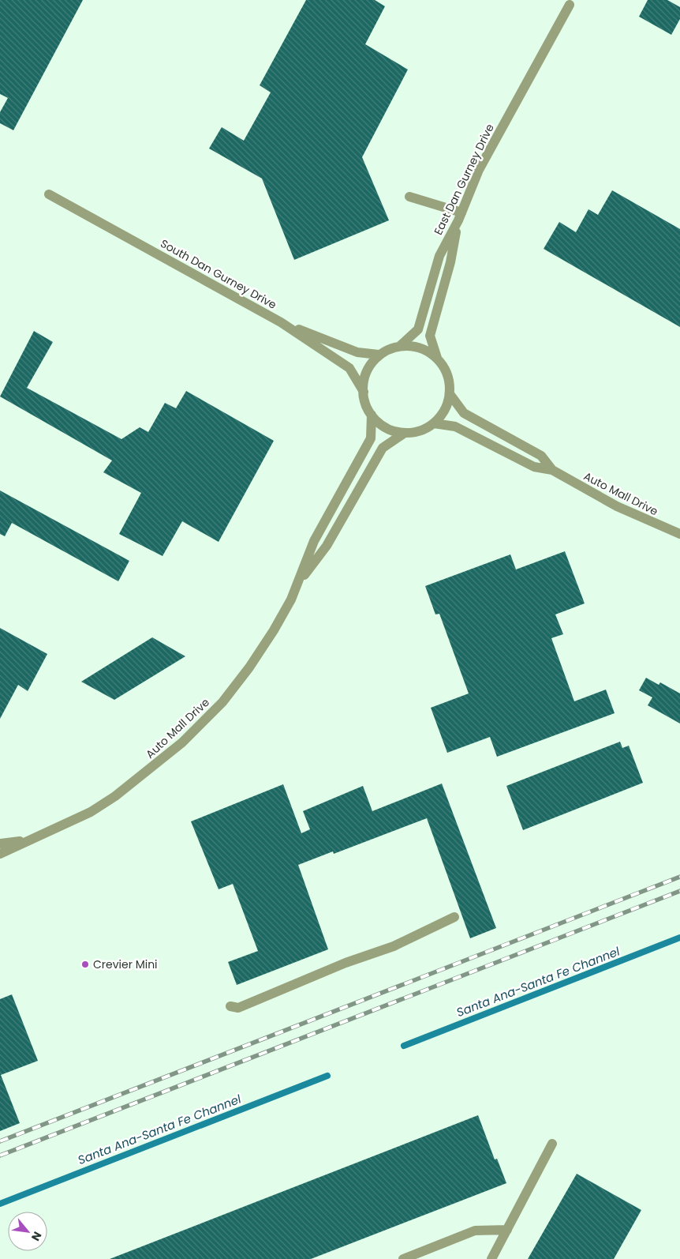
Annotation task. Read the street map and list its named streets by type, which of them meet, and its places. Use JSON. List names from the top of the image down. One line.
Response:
{"streets":{"street":["East Dan Gurney Drive","South Dan Gurney Drive","Auto Mall Drive"]},"crossings":[["East Dan Gurney Drive","South Dan Gurney Drive"],["East Dan Gurney Drive","Auto Mall Drive"],["South Dan Gurney Drive","Auto Mall Drive"]],"water":["Santa Ana-Santa Fe Channel"],"places":["Crevier Mini"],"north":"bottom right"}
